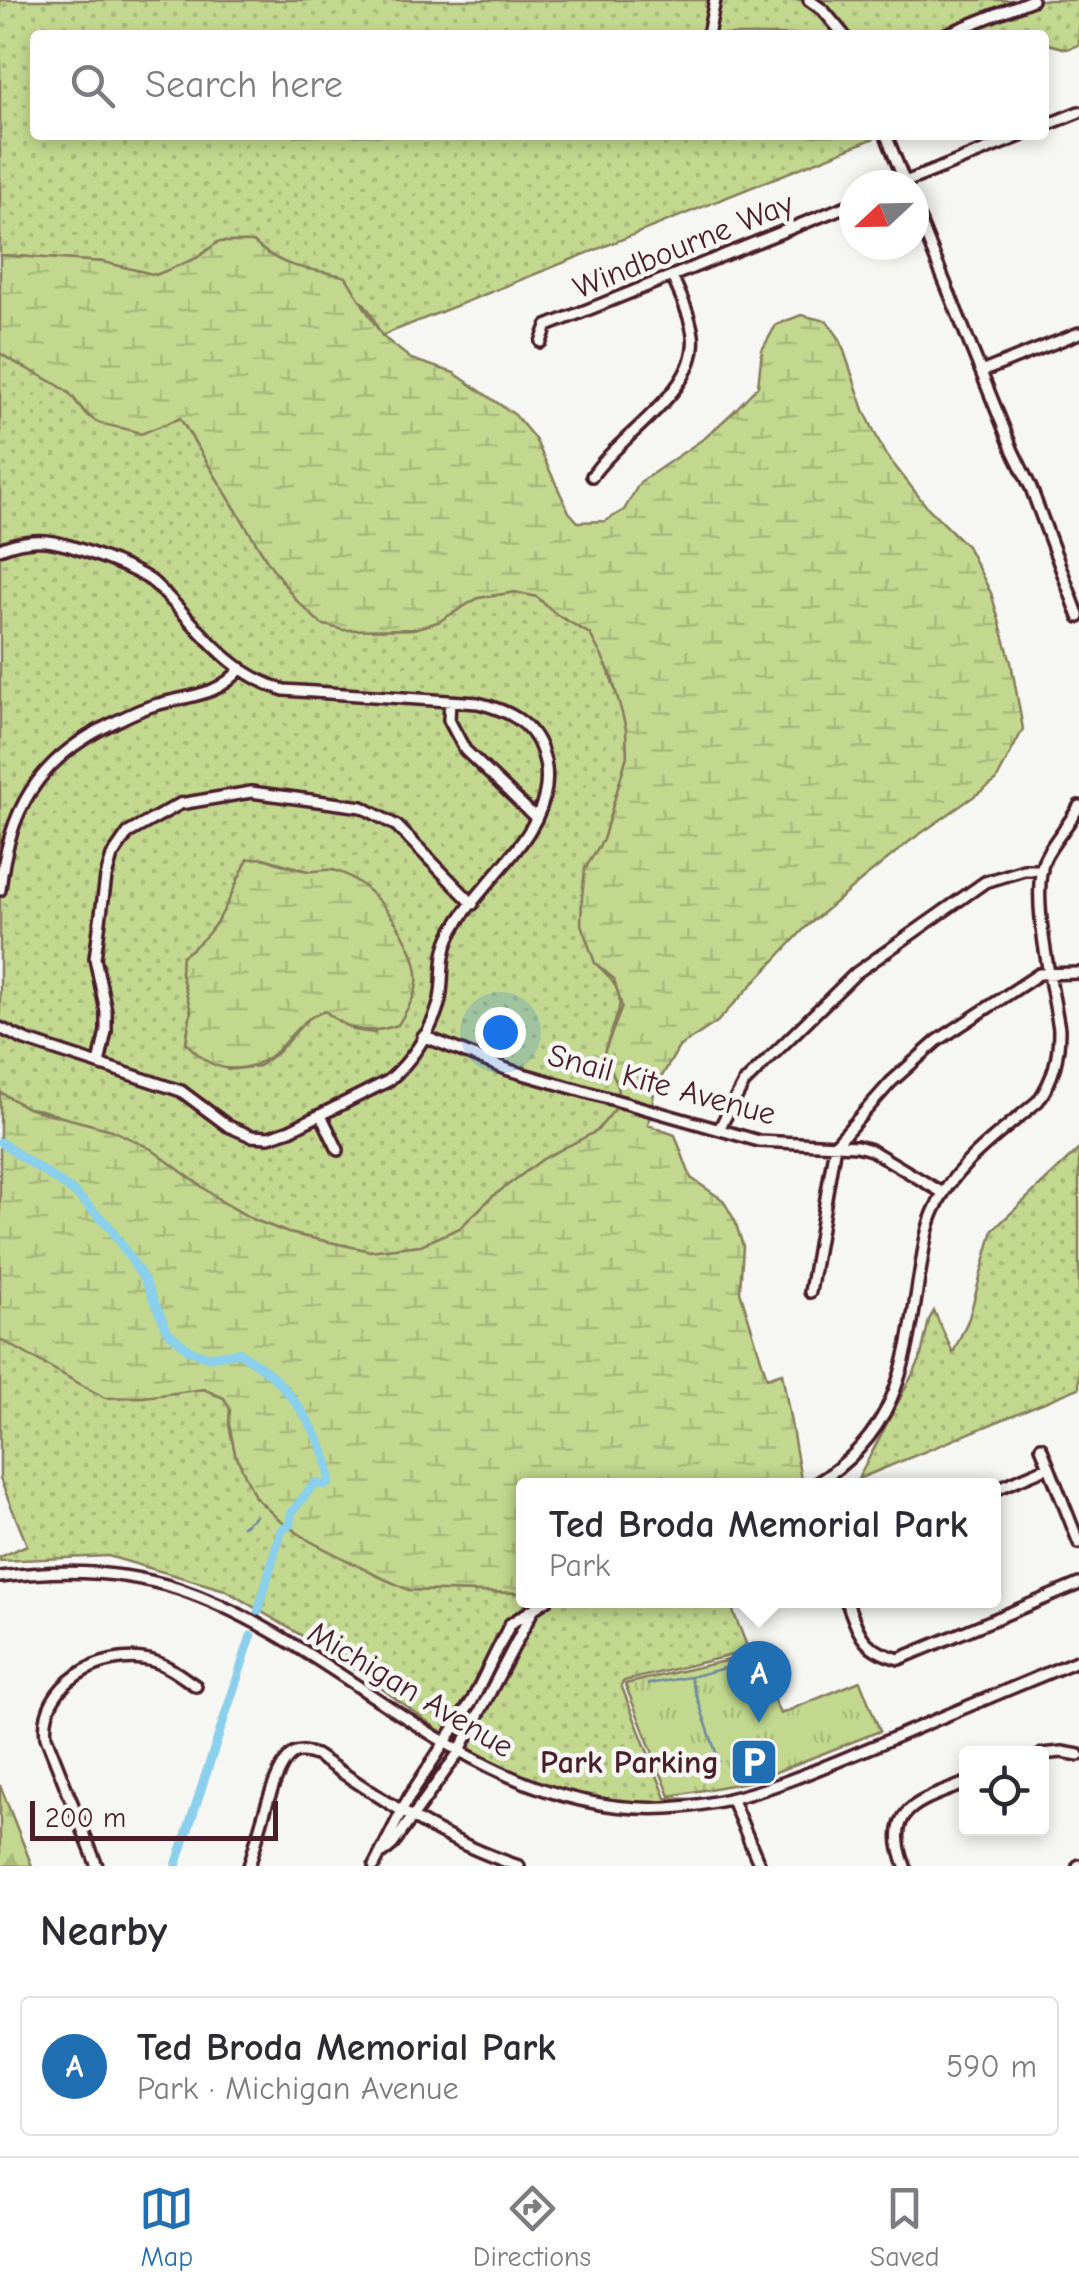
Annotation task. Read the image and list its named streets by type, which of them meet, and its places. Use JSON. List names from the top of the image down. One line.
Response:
{"streets":{"street":["Windbourne Way","Snail Kite Avenue","Michigan Avenue"]},"places":{"parking":["Park Parking"]},"scale_bar":"200 m","north":"left","page":{"search":"Search here","popup":["Ted Broda Memorial Park","Park"],"pins":"A","scale":"200 m","heading":"Nearby","list":[{"mark":"A","name":"Ted Broda Memorial Park","note":"Park · Michigan Avenue","value":"590 m"}],"nav":["Map","Directions","Saved"]}}
